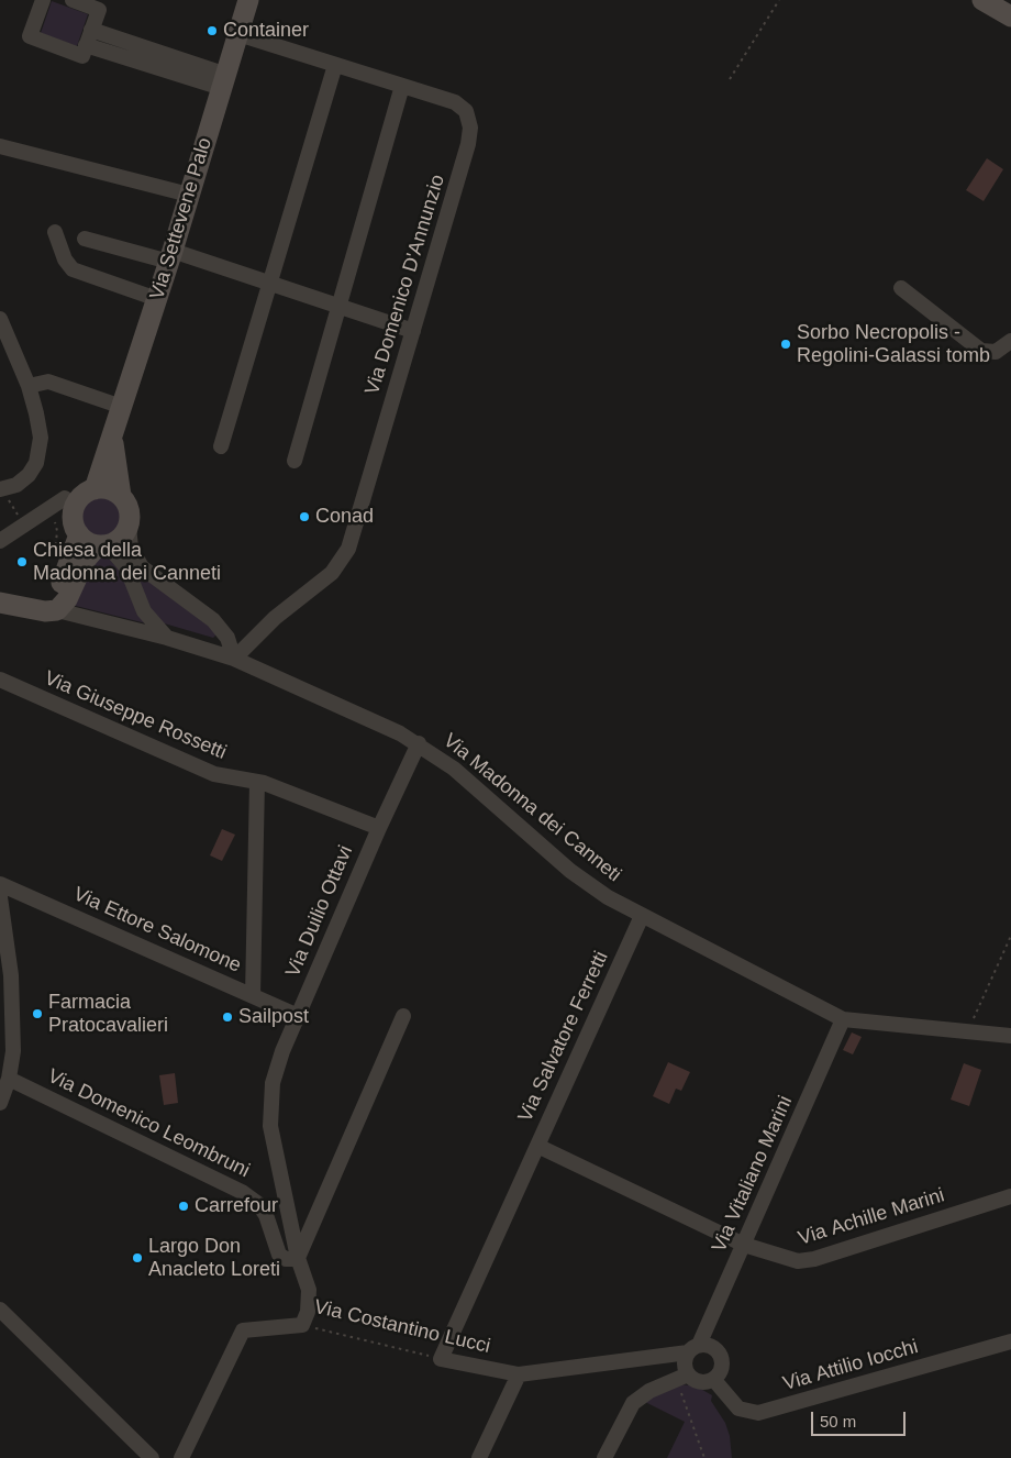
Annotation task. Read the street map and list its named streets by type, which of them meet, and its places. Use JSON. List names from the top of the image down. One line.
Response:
{"streets":{"street":["Via Settevene Palo","Via Domenico D'Annunzio","Via Giuseppe Rossetti","Via Madonna dei Canneti","Via Duilio Ottavi","Via Ettore Salomone","Via Salvatore Ferretti","Via Domenico Leombruni","Via Vitaliano Marini","Via Achille Marini","Via Costantino Lucci","Via Attilio Iocchi"]},"crossings":[["Via Settevene Palo","Via Domenico D'Annunzio"],["Via Domenico D'Annunzio","Via Madonna dei Canneti"],["Via Giuseppe Rossetti","Via Duilio Ottavi"],["Via Madonna dei Canneti","Via Duilio Ottavi"],["Via Madonna dei Canneti","Via Salvatore Ferretti"],["Via Madonna dei Canneti","Via Vitaliano Marini"],["Via Duilio Ottavi","Via Ettore Salomone"],["Via Duilio Ottavi","Via Domenico Leombruni"],["Via Duilio Ottavi","Via Costantino Lucci"],["Via Salvatore Ferretti","Via Vitaliano Marini"],["Via Salvatore Ferretti","Via Achille Marini"],["Via Vitaliano Marini","Via Achille Marini"],["Via Vitaliano Marini","Via Costantino Lucci"],["Via Vitaliano Marini","Via Attilio Iocchi"],["Via Costantino Lucci","Via Attilio Iocchi"]],"places":["Container","Sorbo Necropolis - Regolini-Galassi tomb","Conad","Chiesa della Madonna dei Canneti","Farmacia Pratocavalieri","Sailpost","Carrefour","Largo Don Anacleto Loreti"],"scale_bar":"50 m"}
